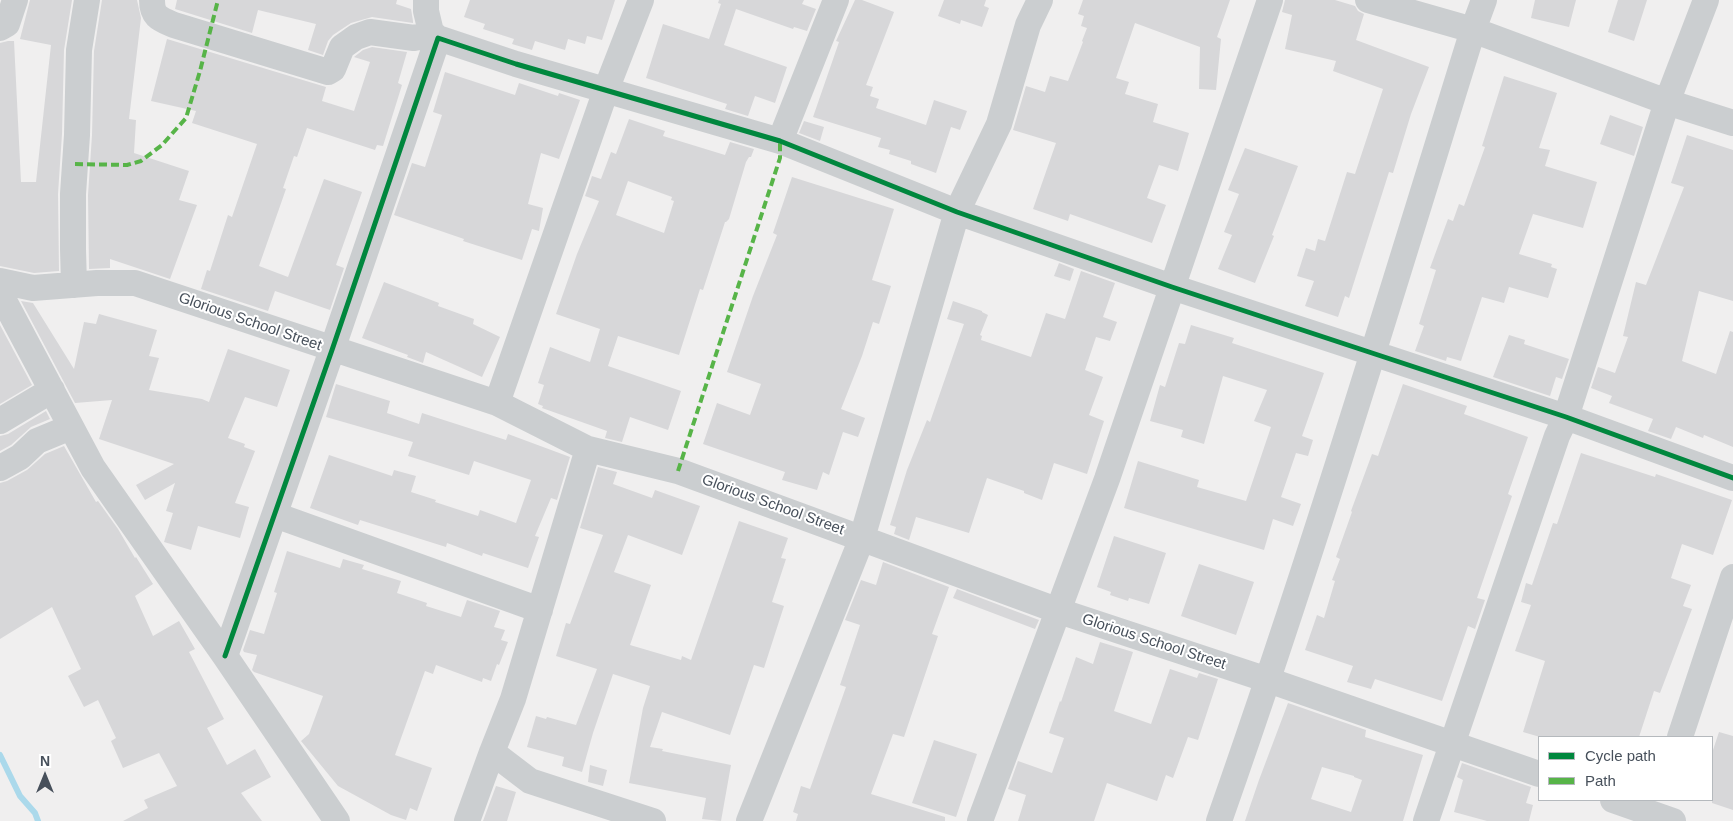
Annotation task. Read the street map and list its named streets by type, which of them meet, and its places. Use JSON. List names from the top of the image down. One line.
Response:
{"streets":{"street":["Glorious School Street"]},"legend":["Cycle path","Path"],"north":"top"}
